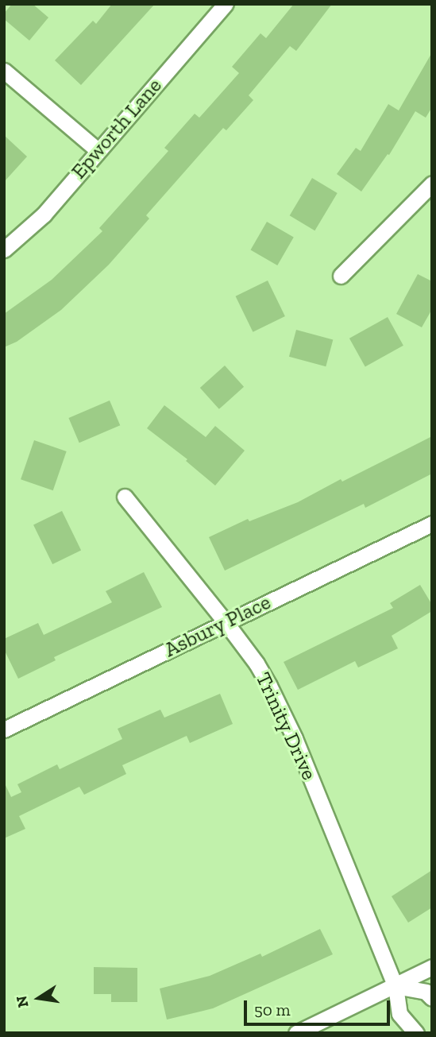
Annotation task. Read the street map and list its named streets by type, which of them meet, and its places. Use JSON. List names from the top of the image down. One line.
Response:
{"streets":{"street":["Epworth Lane","Asbury Place","Trinity Drive"]},"crossings":[["Asbury Place","Trinity Drive"]],"scale_bar":"50 m","north":"left"}
